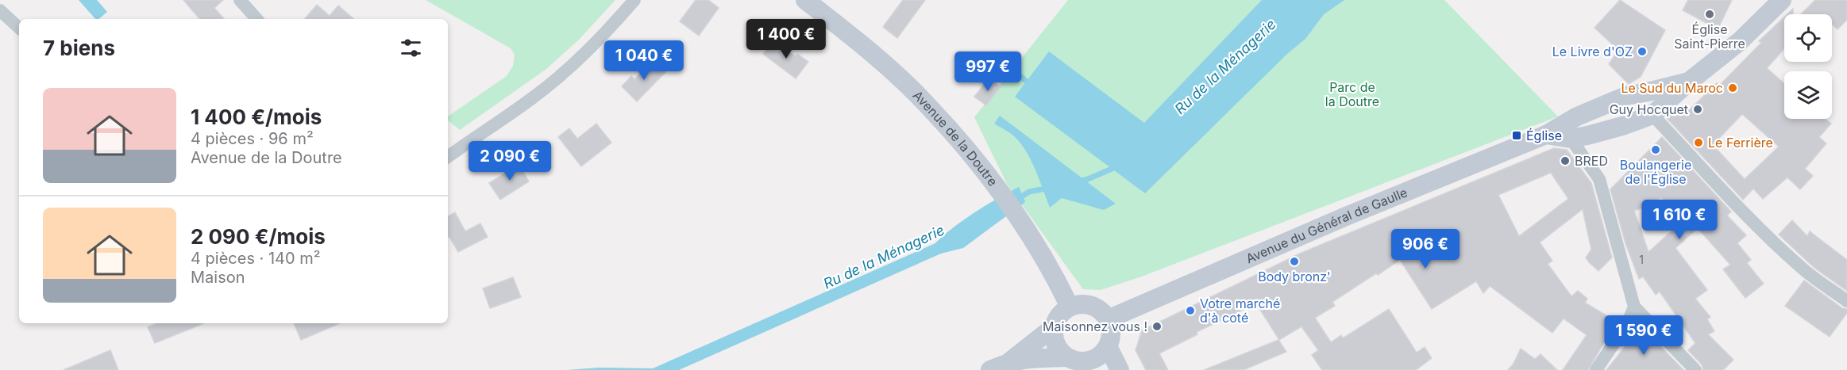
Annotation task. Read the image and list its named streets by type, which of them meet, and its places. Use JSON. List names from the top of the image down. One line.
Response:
{"streets":{"main road":["Avenue de la Doutre","Avenue du Général de Gaulle"]},"crossings":[["Avenue de la Doutre","Avenue du Général de Gaulle"]],"water":["Ru de la Ménagerie"],"parks":["Parc de la Doutre"],"places":{"other":["Église Saint-Pierre","Le Livre d'OZ","Le Sud du Maroc","Guy Hocquet","Le Ferrière","Boulangerie de l'Église","BRED","Body bronz'","Votre marché d'à coté","Maisonnez vous !"],"transit":["Église"]},"house_numbers":["1"],"page":{"price":["1 400 €","1 040 €","997 €","2 090 €","1 610 €","906 €","1 590 €"],"heading":"7 biens","list":[{"name":"1 400 €/mois","note":"4 pièces · 96 m² · Avenue de la Doutre"},{"name":"2 090 €/mois","note":"4 pièces · 140 m² · Maison"}]}}
